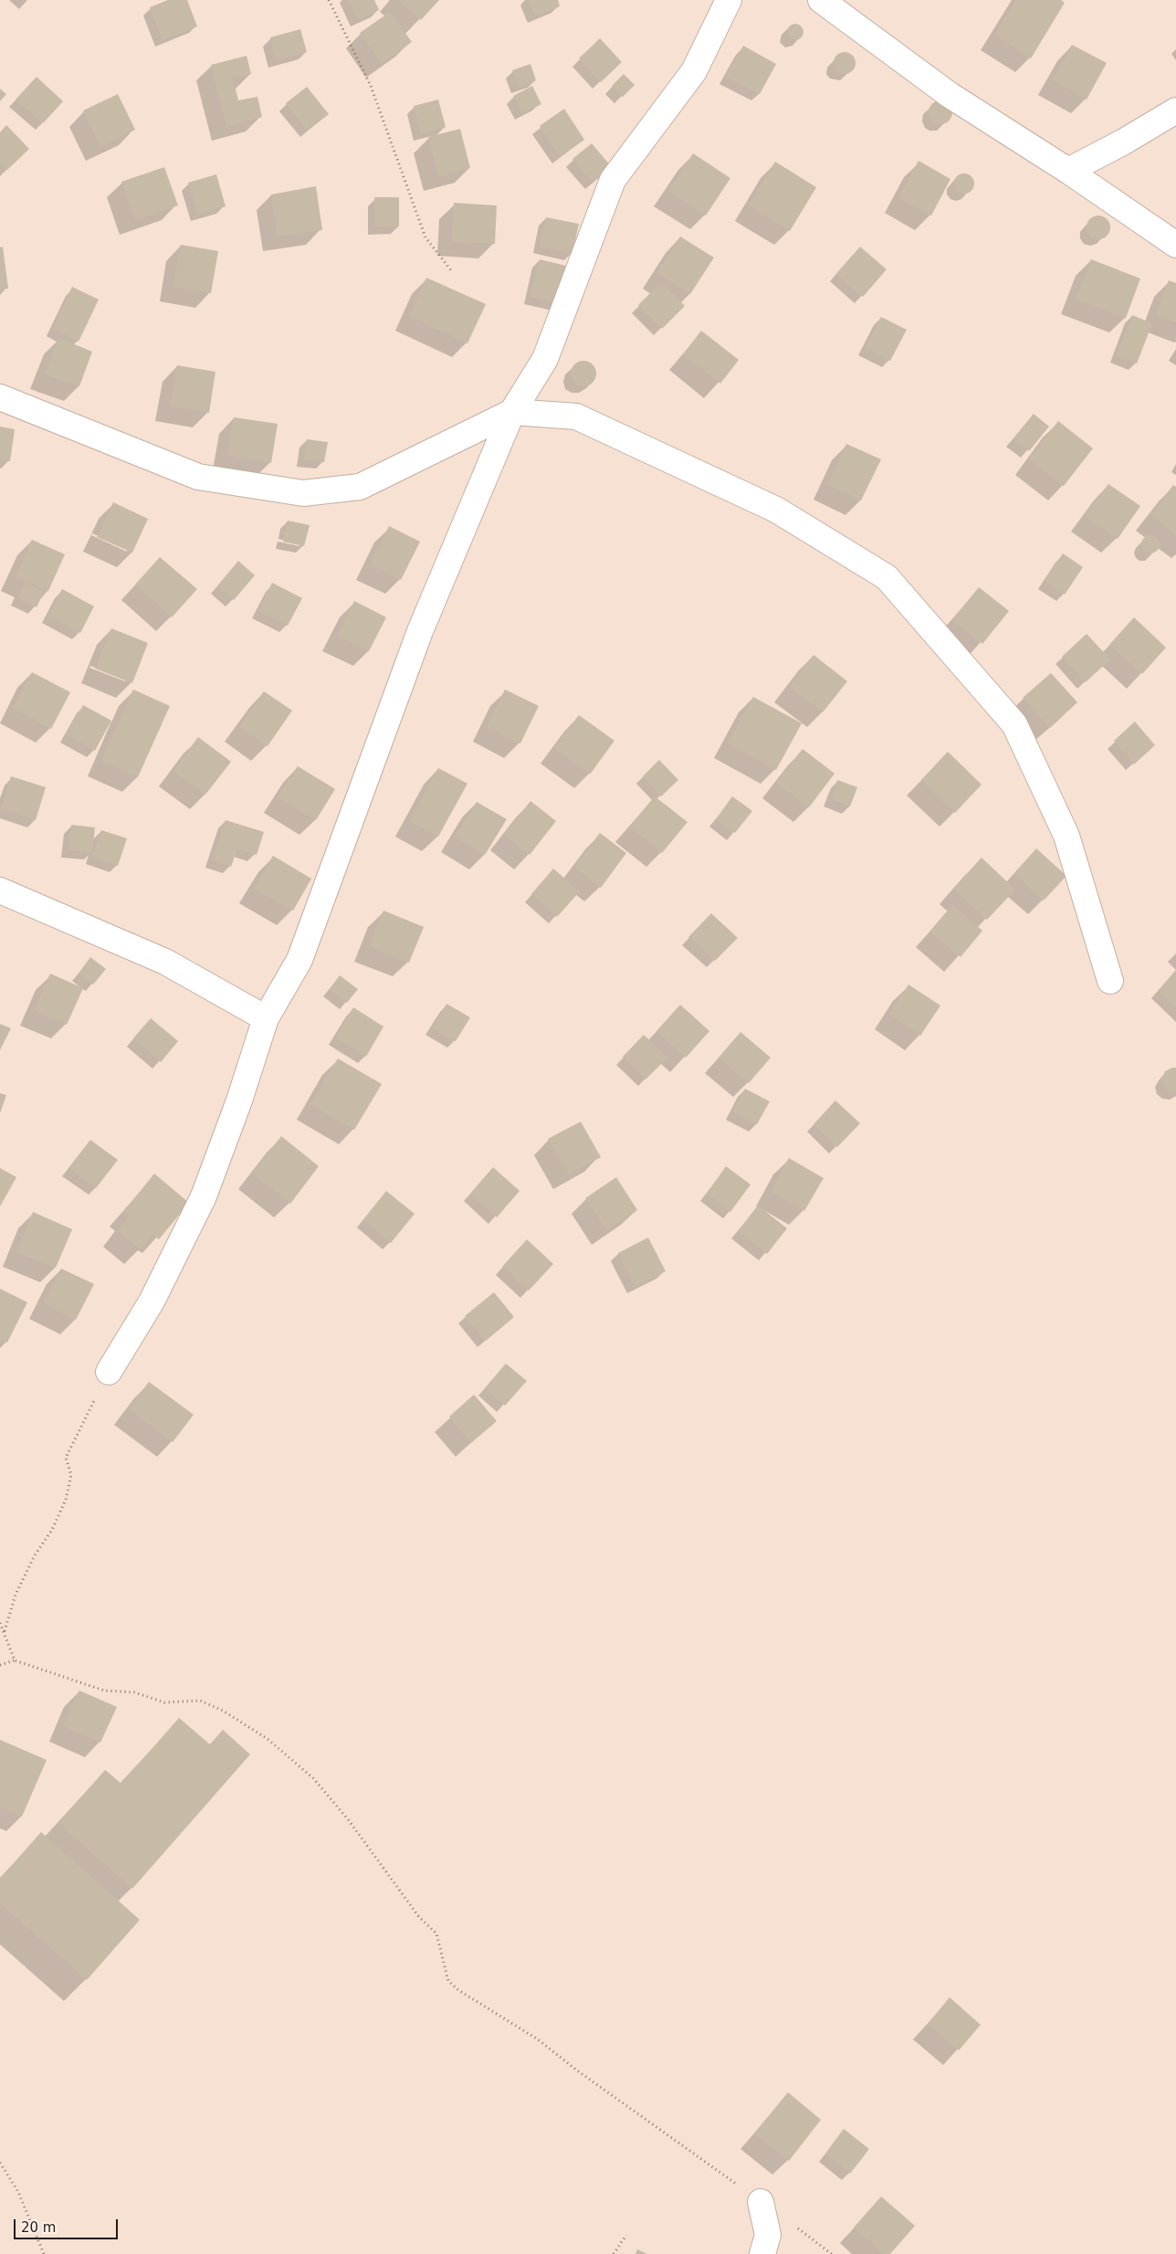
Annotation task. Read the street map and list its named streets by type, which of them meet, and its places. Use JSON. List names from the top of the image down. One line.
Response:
{"scale_bar":"20 m"}
